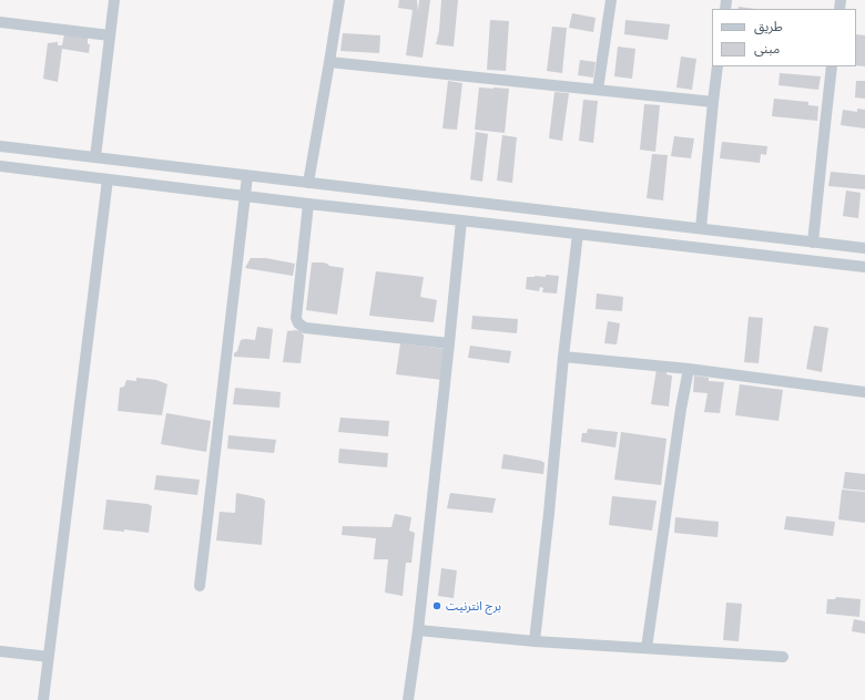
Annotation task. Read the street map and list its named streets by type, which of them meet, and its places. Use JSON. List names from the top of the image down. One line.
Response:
{"places":["برج انترنيت"],"legend":["طريق","مبنى"]}
